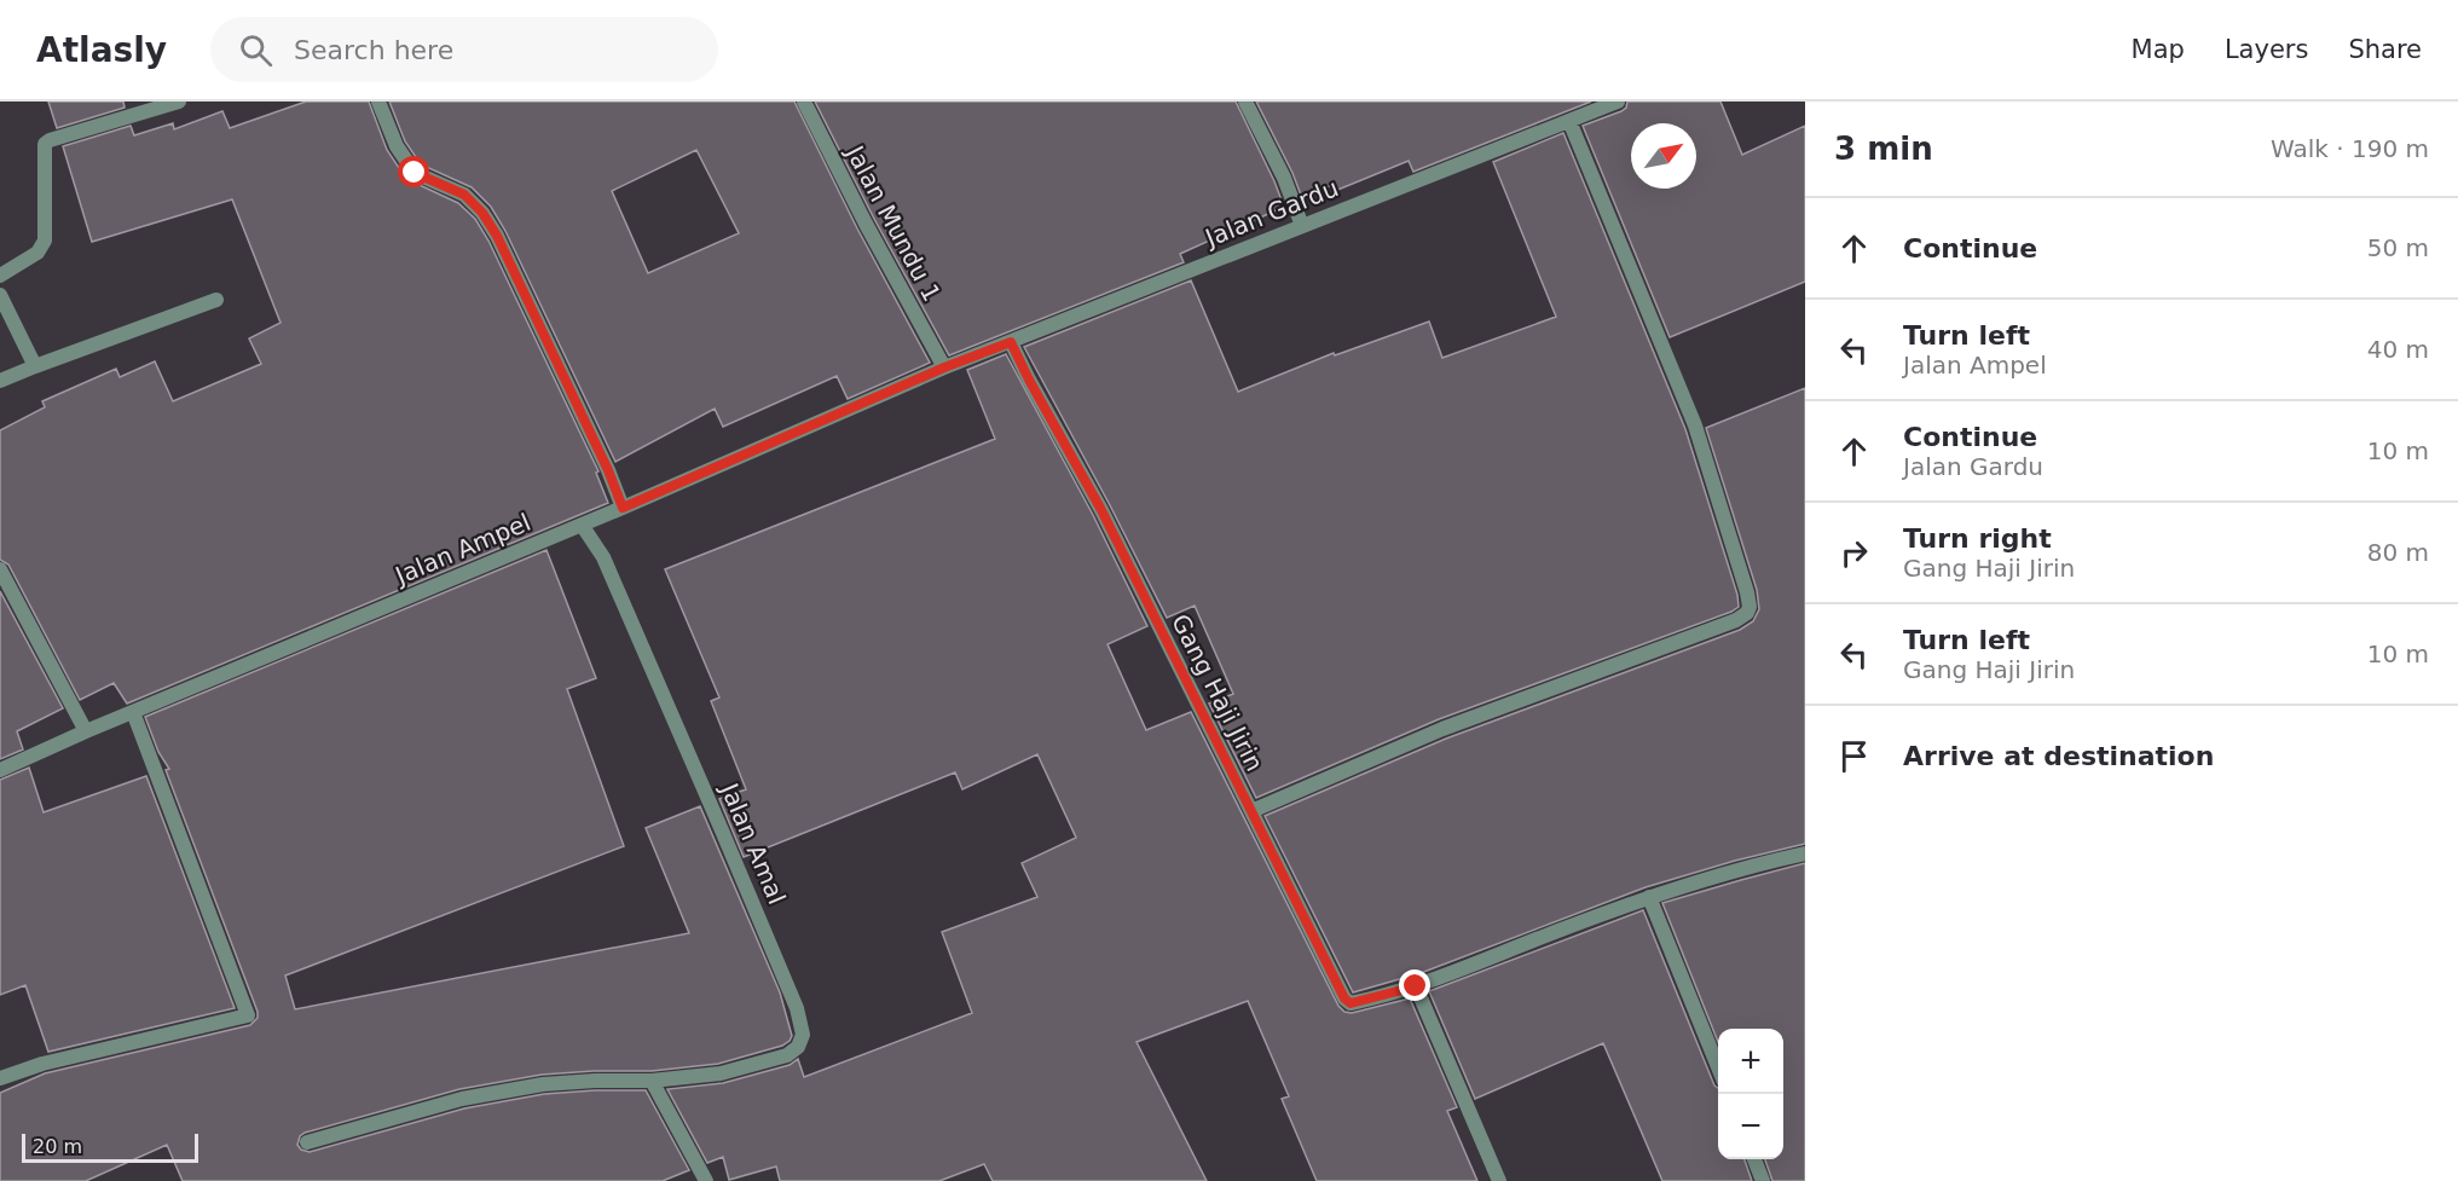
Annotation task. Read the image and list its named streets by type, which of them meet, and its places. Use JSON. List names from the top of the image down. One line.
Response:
{"streets":{"street":["Jalan Gardu","Jalan Mundu 1","Jalan Ampel","Gang Haji Jirin","Jalan Amal"]},"crossings":[["Jalan Gardu","Jalan Mundu 1"],["Jalan Gardu","Jalan Ampel"],["Jalan Gardu","Gang Haji Jirin"],["Jalan Mundu 1","Jalan Ampel"],["Jalan Ampel","Jalan Amal"]],"scale_bar":"20 m","north":"top right","page":{"header":"Atlasly","search":"Search here","nav":["Map","Layers","Share"],"heading":["3 min","Walk · 190 m"],"list":[["Continue","50 m"],["Turn left","Jalan Ampel","40 m"],["Continue","Jalan Gardu","10 m"],["Turn right","Gang Haji Jirin","80 m"],["Turn left","Gang Haji Jirin","10 m"],"Arrive at destination"],"map_buttons":["+","−"],"scale":"20 m"}}
